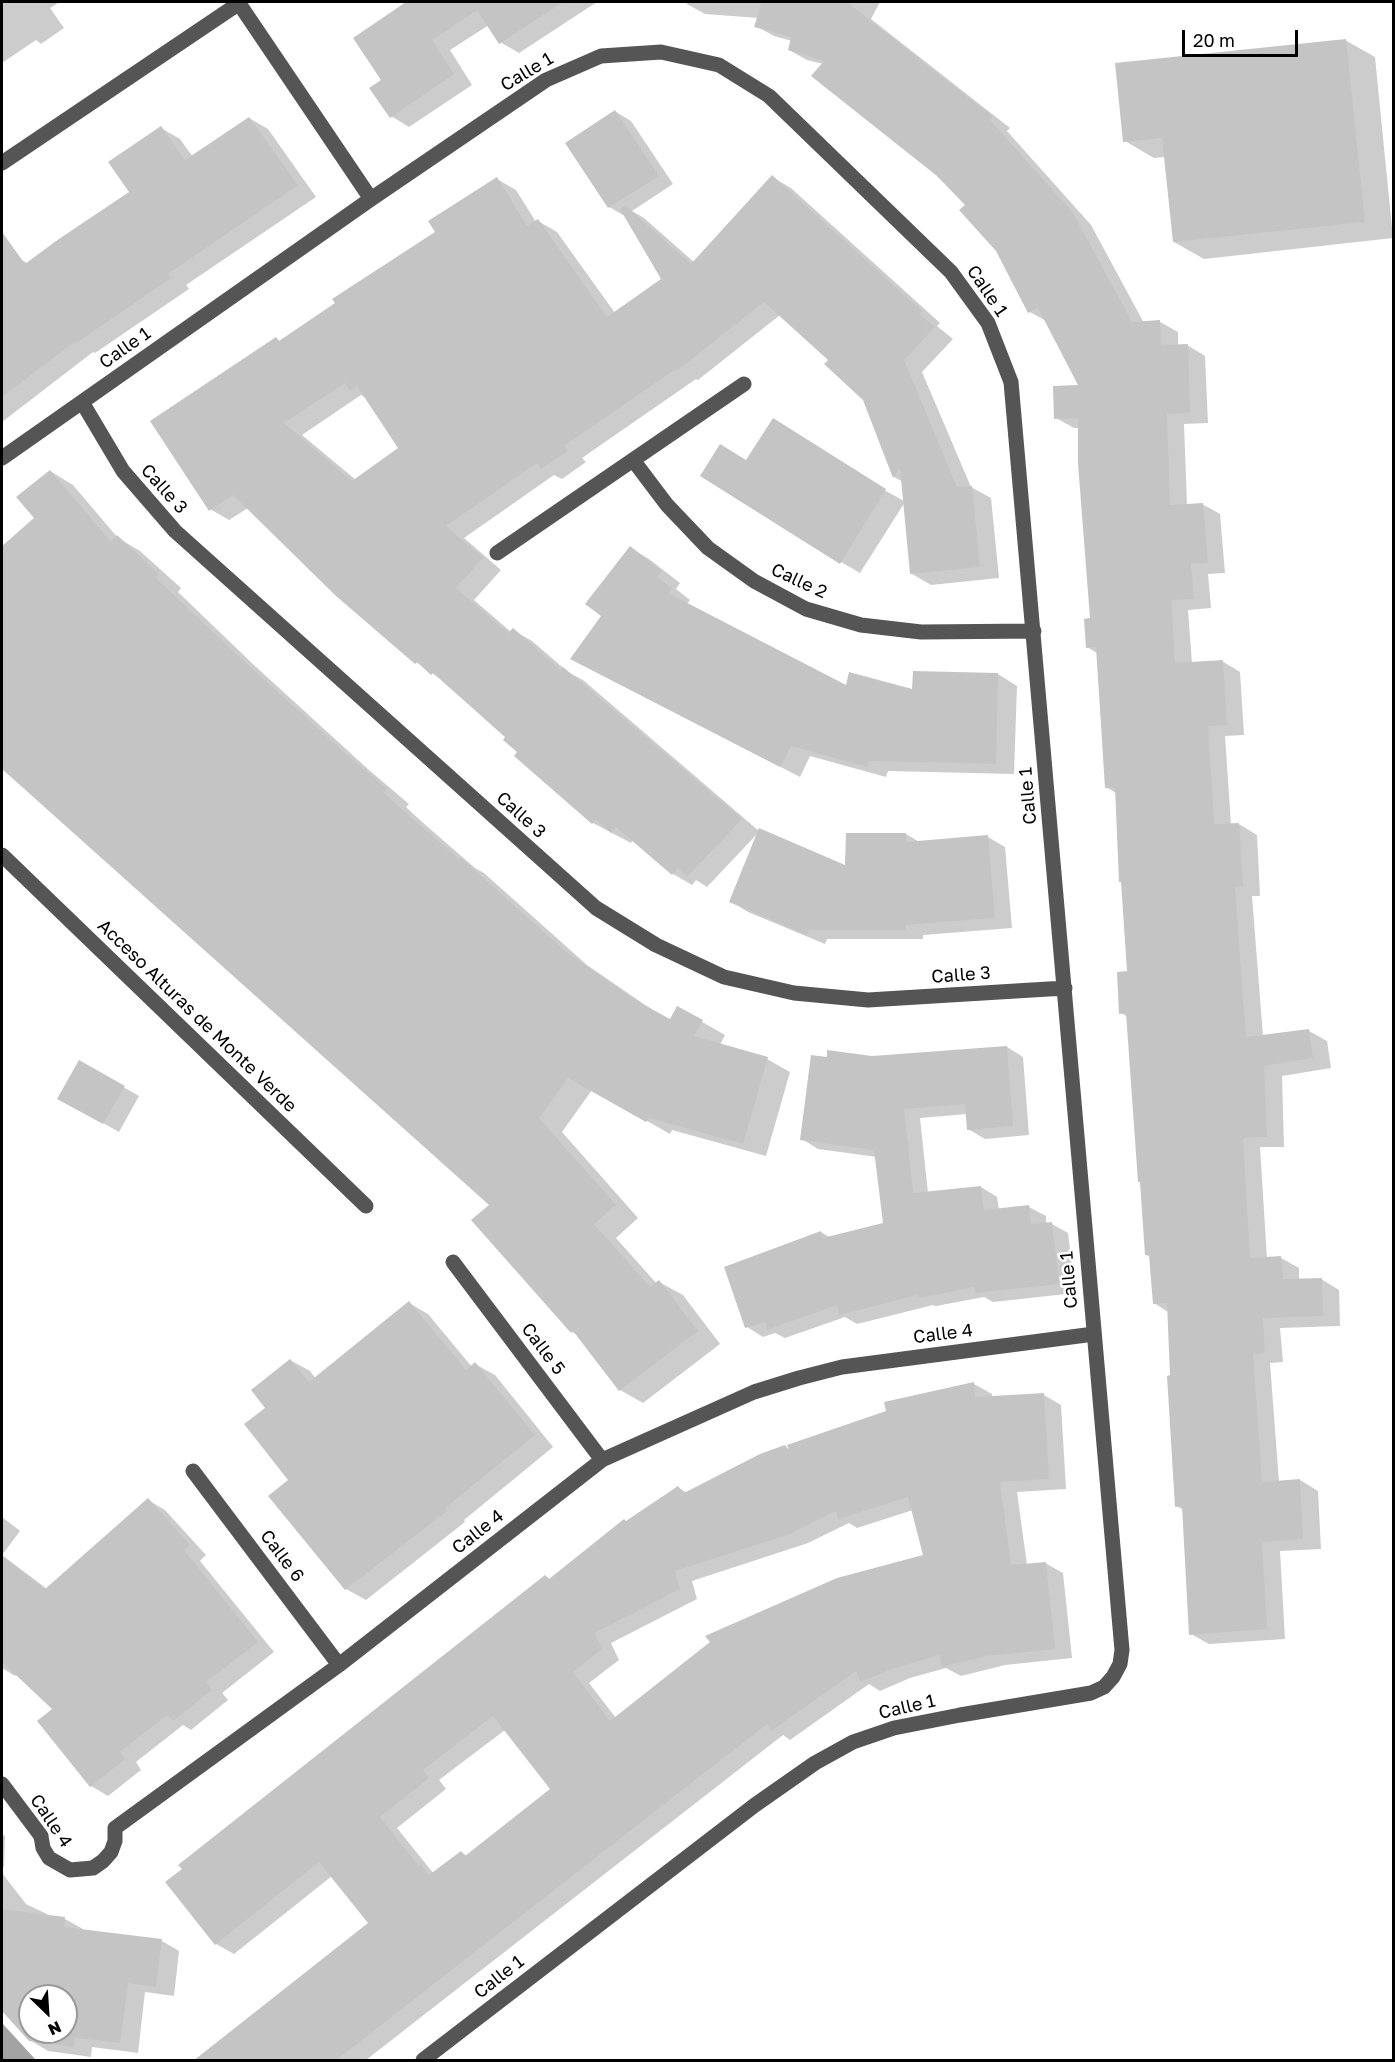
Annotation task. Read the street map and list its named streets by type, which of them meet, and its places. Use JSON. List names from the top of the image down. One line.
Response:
{"streets":{"street":["Calle 1","Calle 3","Calle 2","Acceso Alturas de Monte Verde","Calle 4","Calle 5","Calle 6"]},"crossings":[["Calle 1","Calle 3"],["Calle 1","Calle 2"],["Calle 1","Calle 4"],["Calle 4","Calle 5"],["Calle 4","Calle 6"]],"scale_bar":"20 m","north":"bottom right"}
